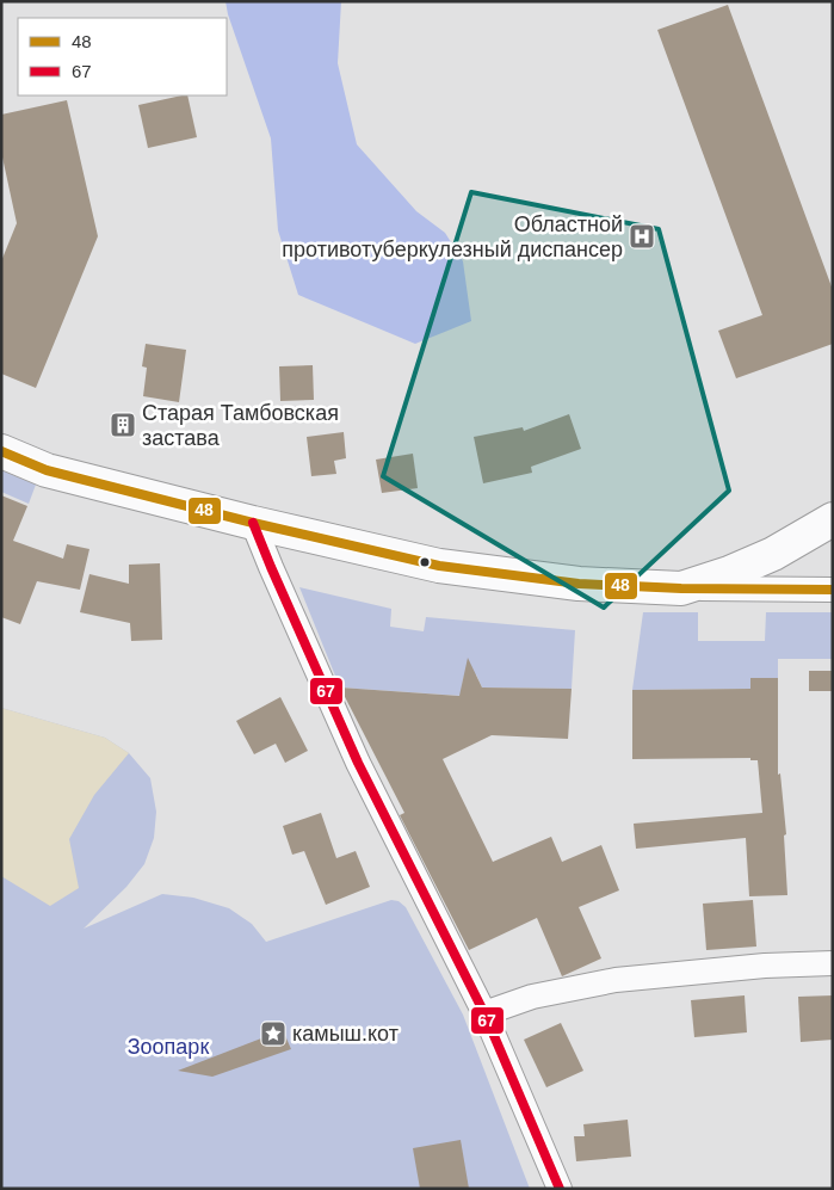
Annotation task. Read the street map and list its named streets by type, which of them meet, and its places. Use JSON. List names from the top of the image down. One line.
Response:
{"parks":["Зоопарк"],"places":{"hospital":["Областной противотуберкулезный диспансер"],"building":["Старая Тамбовская застава"],"place":["камыш.кот"]},"lines":["transit line 48","transit line 67"],"legend":["48","67"]}
